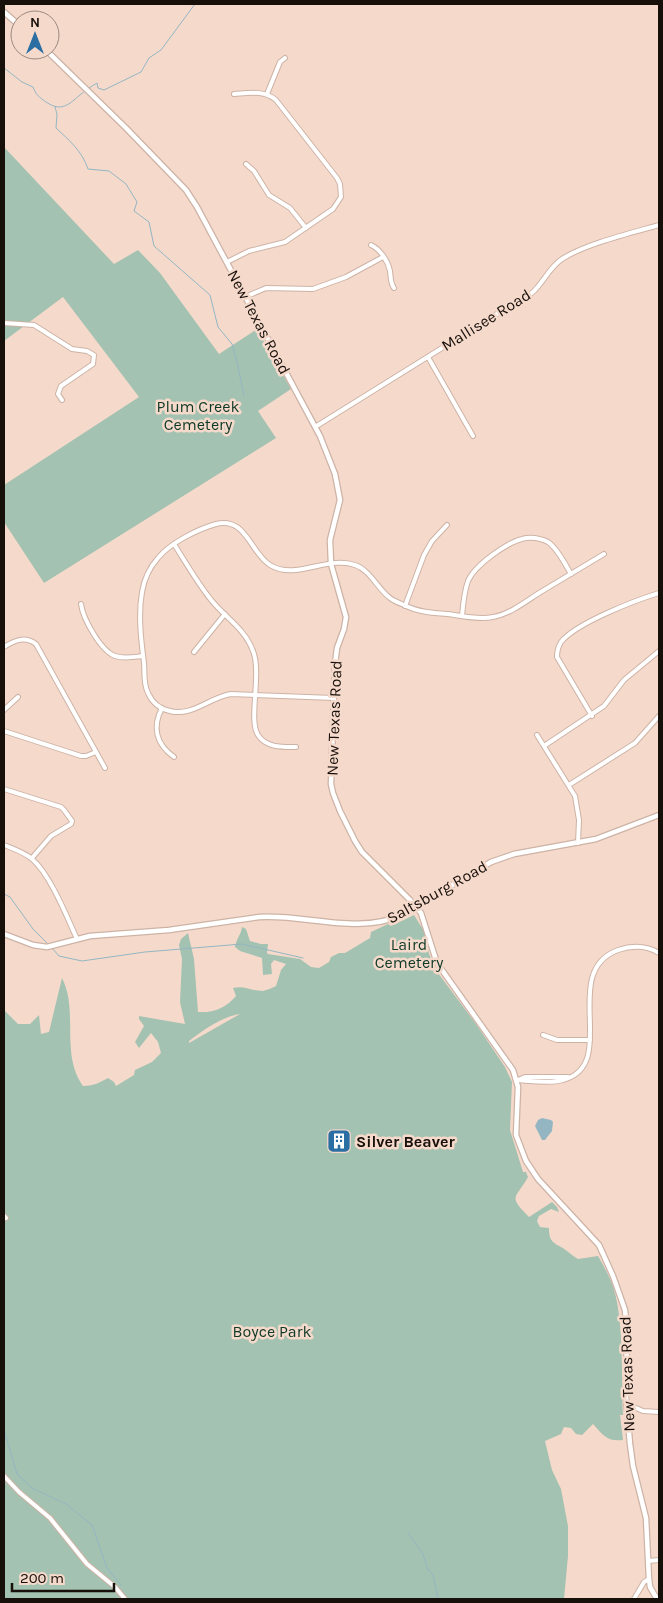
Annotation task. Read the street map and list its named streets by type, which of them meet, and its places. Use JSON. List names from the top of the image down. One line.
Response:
{"streets":{"main road":["New Texas Road","Saltsburg Road"],"street":["Mallisee Road"]},"crossings":[["Mallisee Road","New Texas Road"],["New Texas Road","Saltsburg Road"]],"parks":["Plum Creek Cemetery","Laird Cemetery","Boyce Park"],"places":{"building":["Silver Beaver"]},"scale_bar":"200 m","north":"top"}
